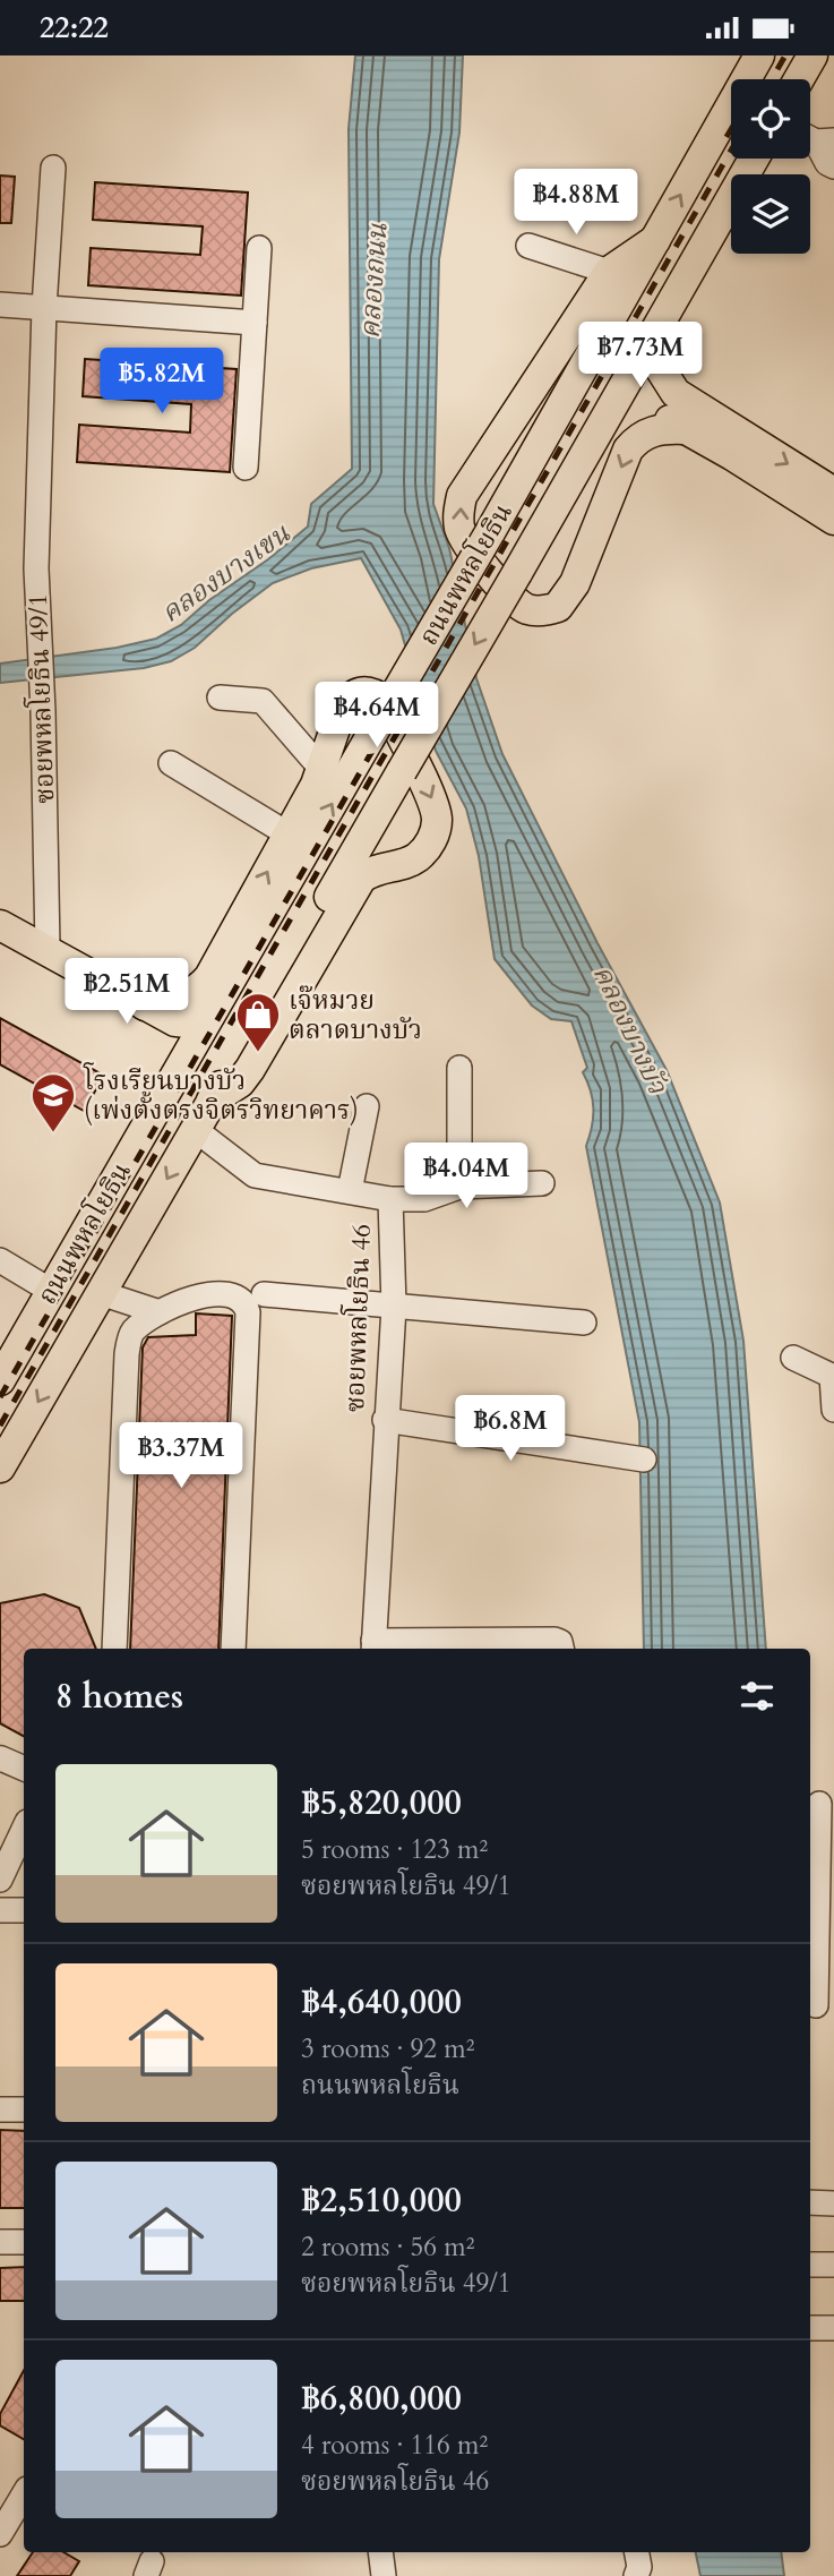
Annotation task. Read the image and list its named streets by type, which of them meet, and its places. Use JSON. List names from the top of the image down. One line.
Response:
{"streets":{"main road":["ถนนพหลโยธิน"],"street":["ซอยพหลโยธิน 49/1","ซอยพหลโยธิน 46"]},"crossings":[["ถนนพหลโยธิน","ซอยพหลโยธิน 46"]],"water":["คลองถนน","คลองบางเขน","คลองบางบัว"],"places":{"shop":["เจ๊หมวย ตลาดบางบัว"],"school or university":["โรงเรียนบางบัว (เพ่งตั้งตรงจิตรวิทยาคาร)"]},"page":{"status":"22:22","price":["฿4.88M","฿7.73M","฿5.82M","฿4.64M","฿2.51M","฿4.04M","฿6.8M","฿3.37M"],"heading":"8 homes","list":[{"name":"฿5,820,000","note":"5 rooms · 123 m² · ซอยพหลโยธิน 49/1"},{"name":"฿4,640,000","note":"3 rooms · 92 m² · ถนนพหลโยธิน"},{"name":"฿2,510,000","note":"2 rooms · 56 m² · ซอยพหลโยธิน 49/1"},{"name":"฿6,800,000","note":"4 rooms · 116 m² · ซอยพหลโยธิน 46"}]}}
